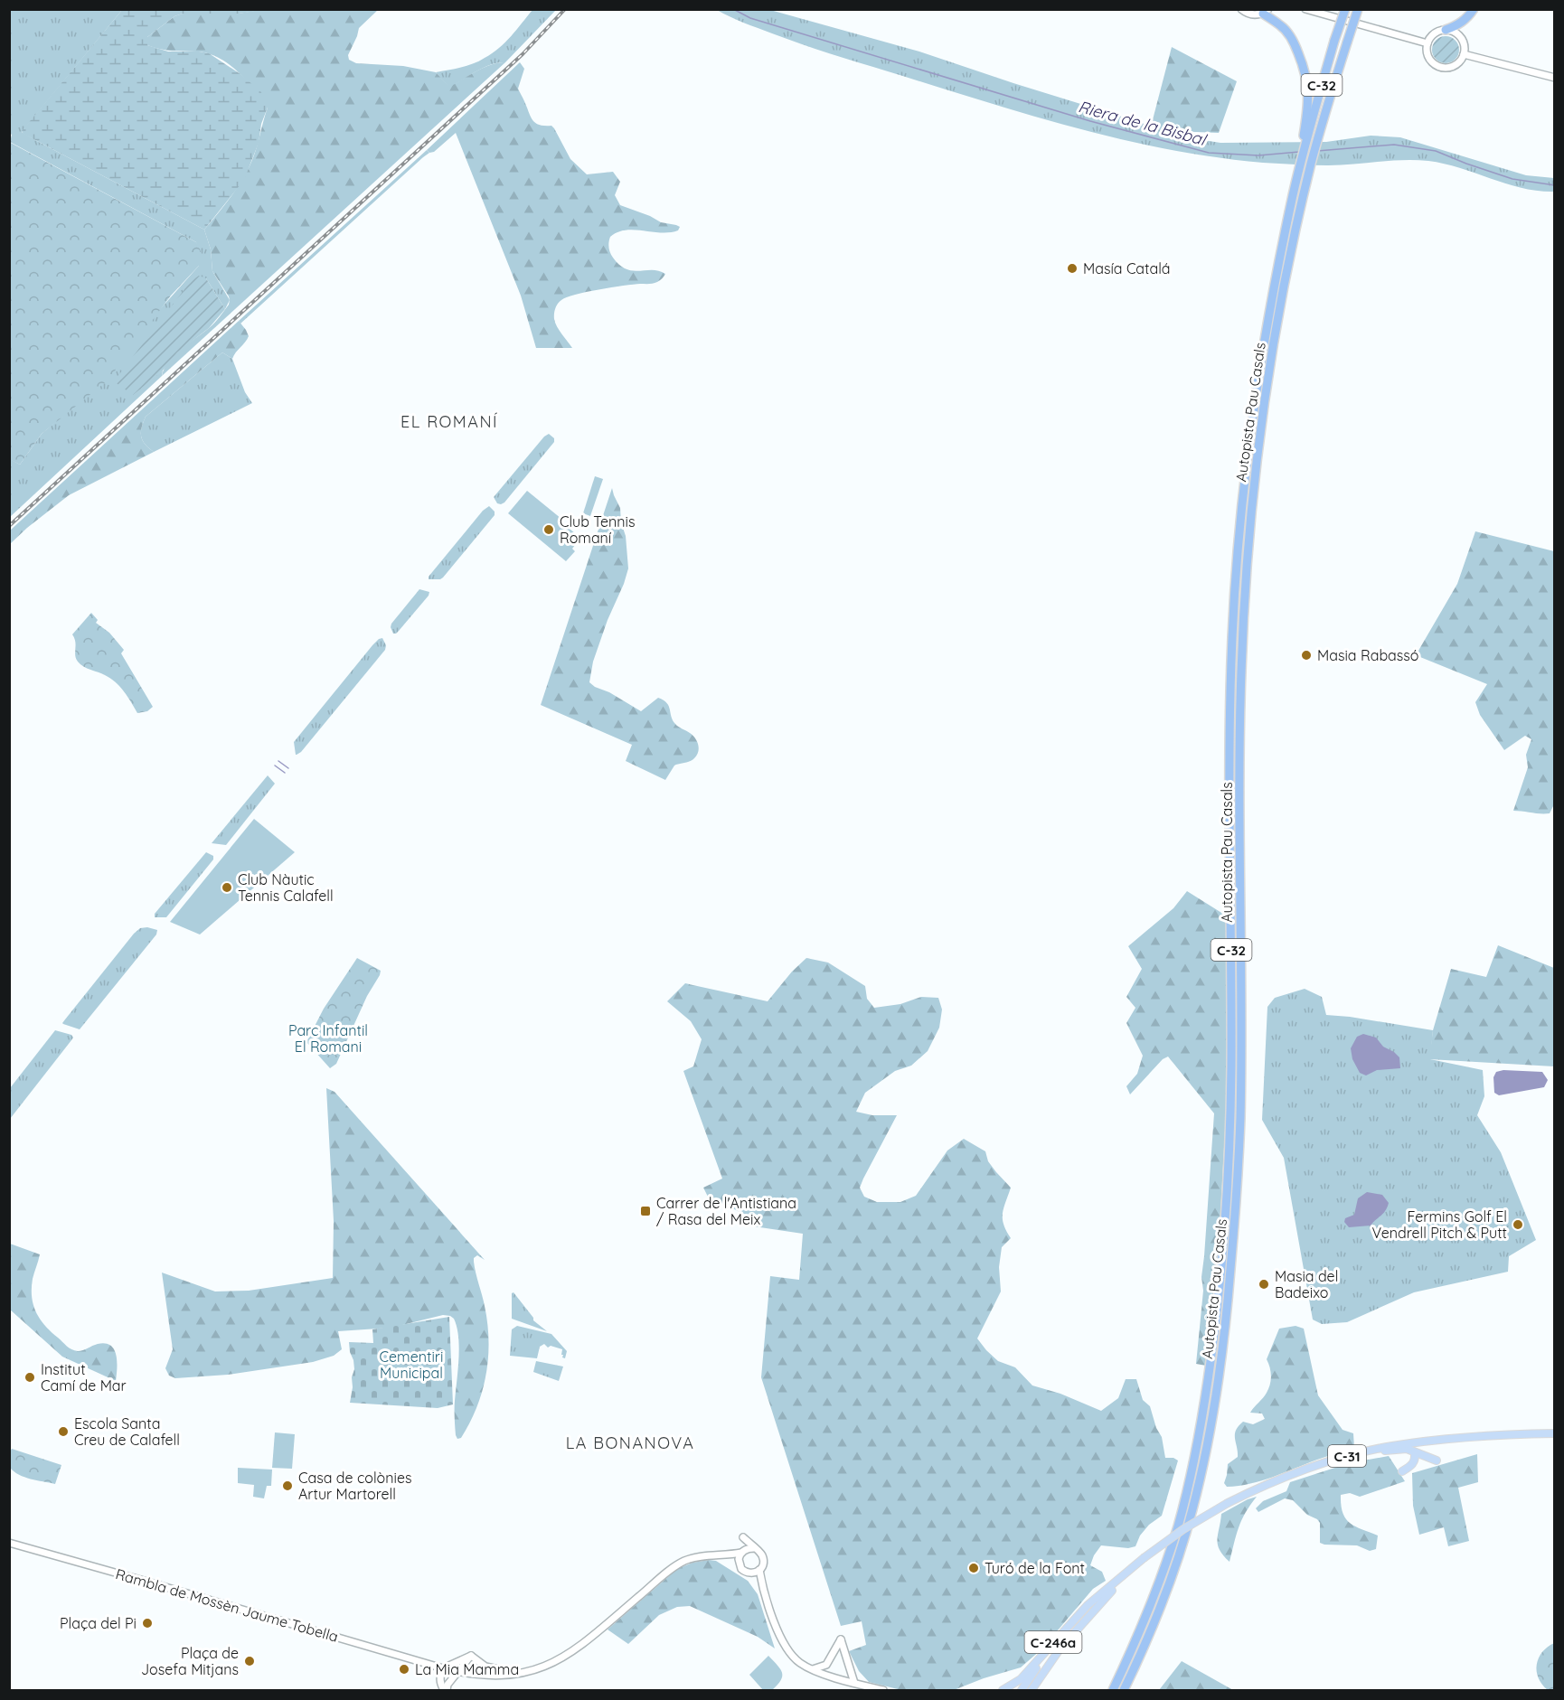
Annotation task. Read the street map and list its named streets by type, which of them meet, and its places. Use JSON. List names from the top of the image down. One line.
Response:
{"streets":{"highway":["C-32","Autopista Pau Casals"],"main road":["C-31","C-246a"],"street":["Rambla de Mossèn Jaume Tobella"]},"crossings":[["C-32","Autopista Pau Casals"],["C-31","C-246a"]],"districts":["EL ROMANÍ","LA BONANOVA"],"water":["Riera de la Bisbal"],"parks":["Parc Infantil El Romani","Cementiri Municipal"],"places":{"other":["Masía Catalá","Club Tennis Romaní","Masia Rabassó","Club Nàutic Tennis Calafell","Fermins Golf El Vendrell Pitch & Putt","Masia del Badeixo","Institut Camí de Mar","Escola Santa Creu de Calafell","Casa de colònies Artur Martorell","Turó de la Font","Plaça del Pi","Plaça de Josefa Mitjans","La Mia Mamma"],"transit":["Carrer de l'Antistiana / Rasa del Meix"]}}
